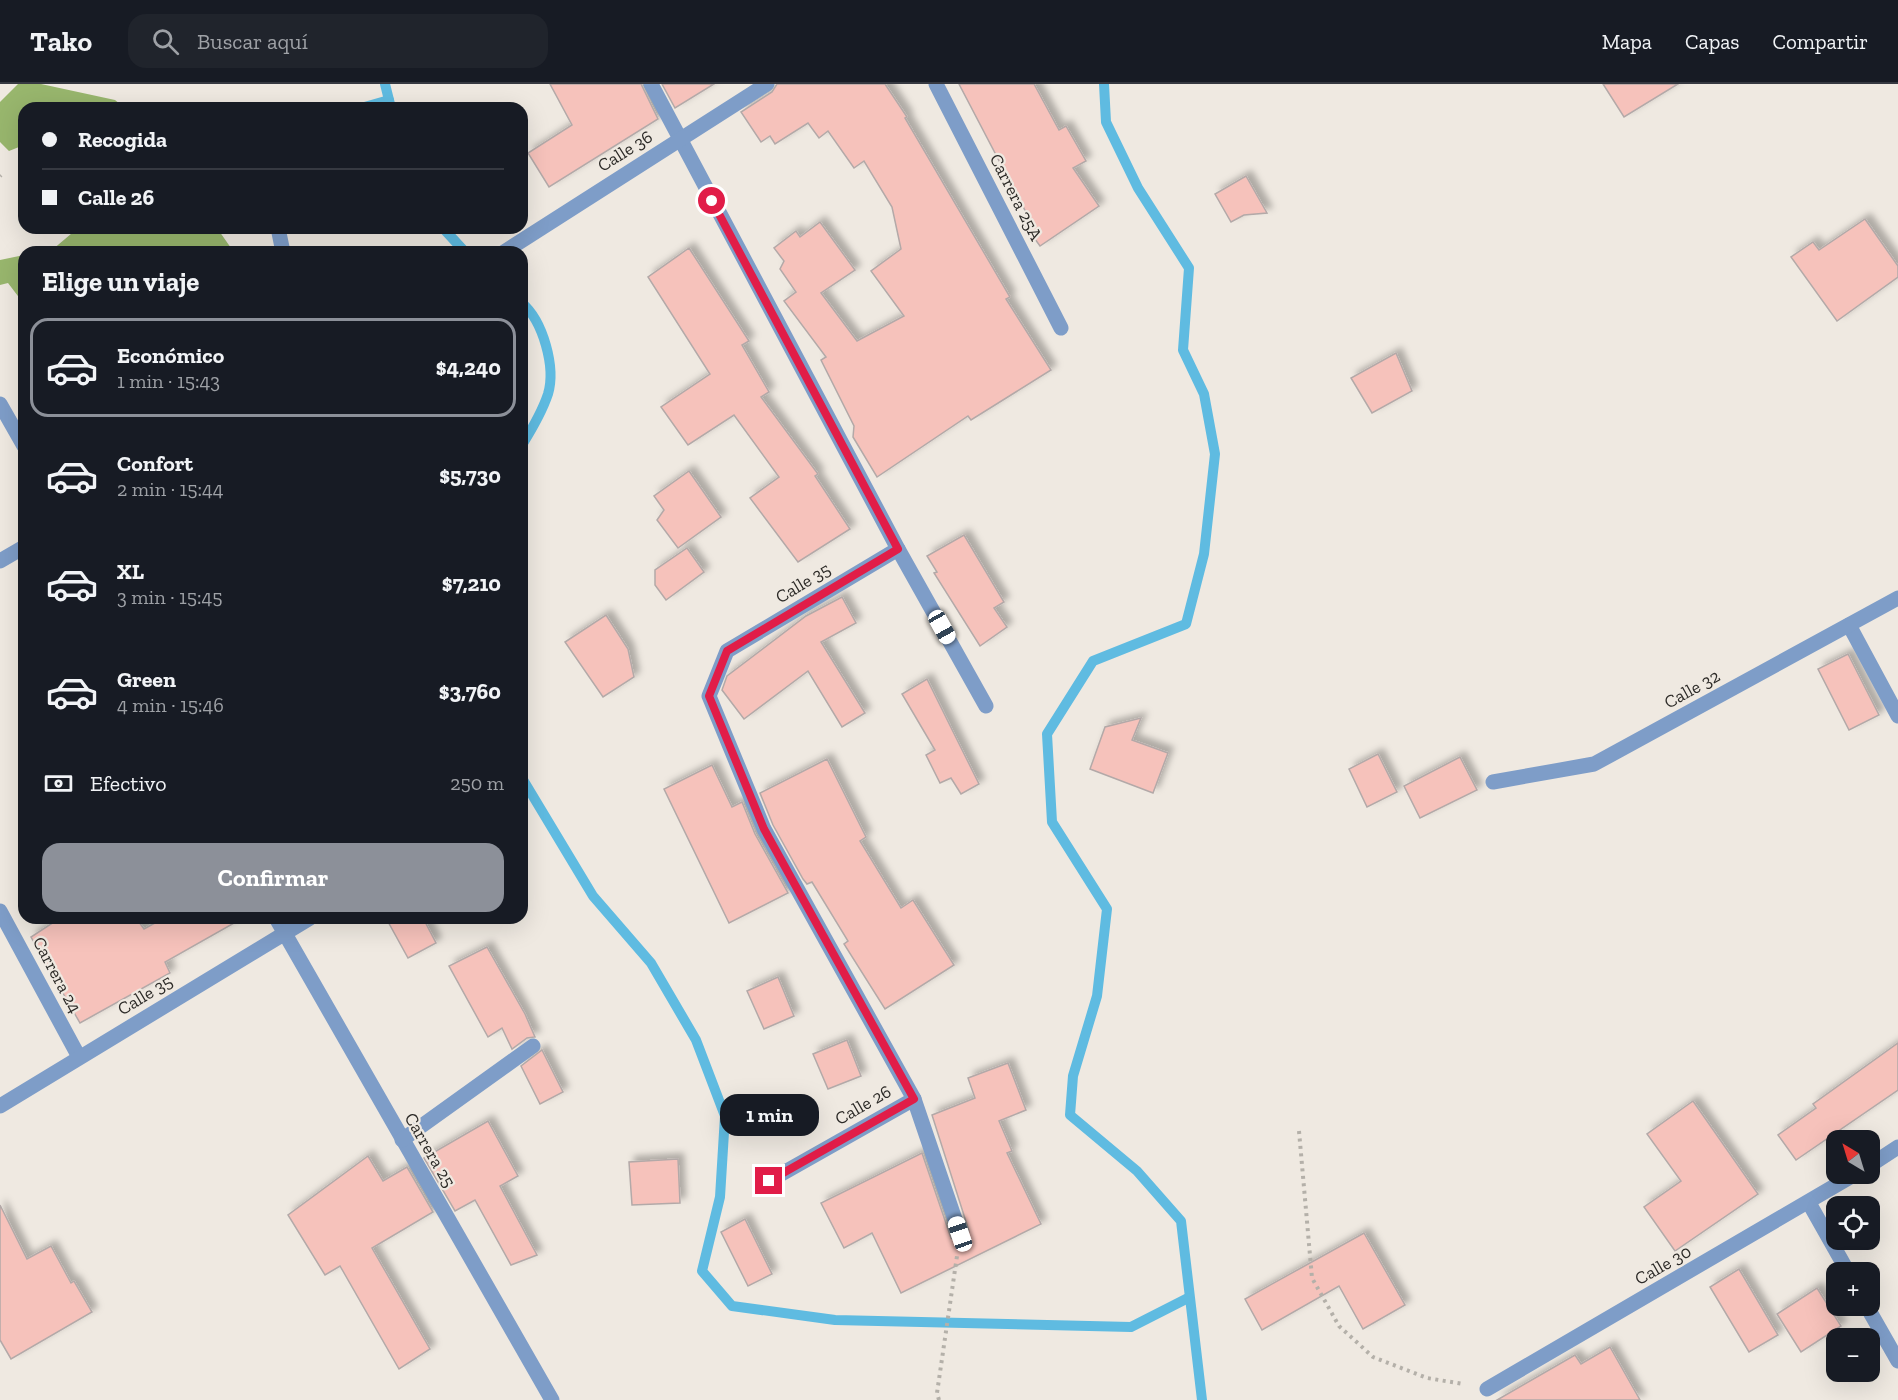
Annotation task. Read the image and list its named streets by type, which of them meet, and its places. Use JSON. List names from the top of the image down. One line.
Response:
{"streets":{"street":["Calle 36","Carrera 25A","Calle 35","Calle 32","Carrera 24","Calle 26","Carrera 25","Calle 30"]},"crossings":[["Calle 35","Carrera 24"],["Calle 35","Calle 26"],["Calle 35","Carrera 25"]],"north":"top left","page":{"header":"Tako","search":"Buscar aquí","nav":["Mapa","Capas","Compartir"],"banner":["Recogida","Calle 26"],"heading":"Elige un viaje","list":[{"name":"Económico","note":"1 min · 15:43","value":"$4,240"},{"name":"Confort","note":"2 min · 15:44","value":"$5,730"},{"name":"XL","note":"3 min · 15:45","value":"$7,210"},{"name":"Green","note":"4 min · 15:46","value":"$3,760"}],"pay":["Efectivo","250 m"],"buttons":"Confirmar","bubble":"1 min","map_buttons":["+","−"]}}
